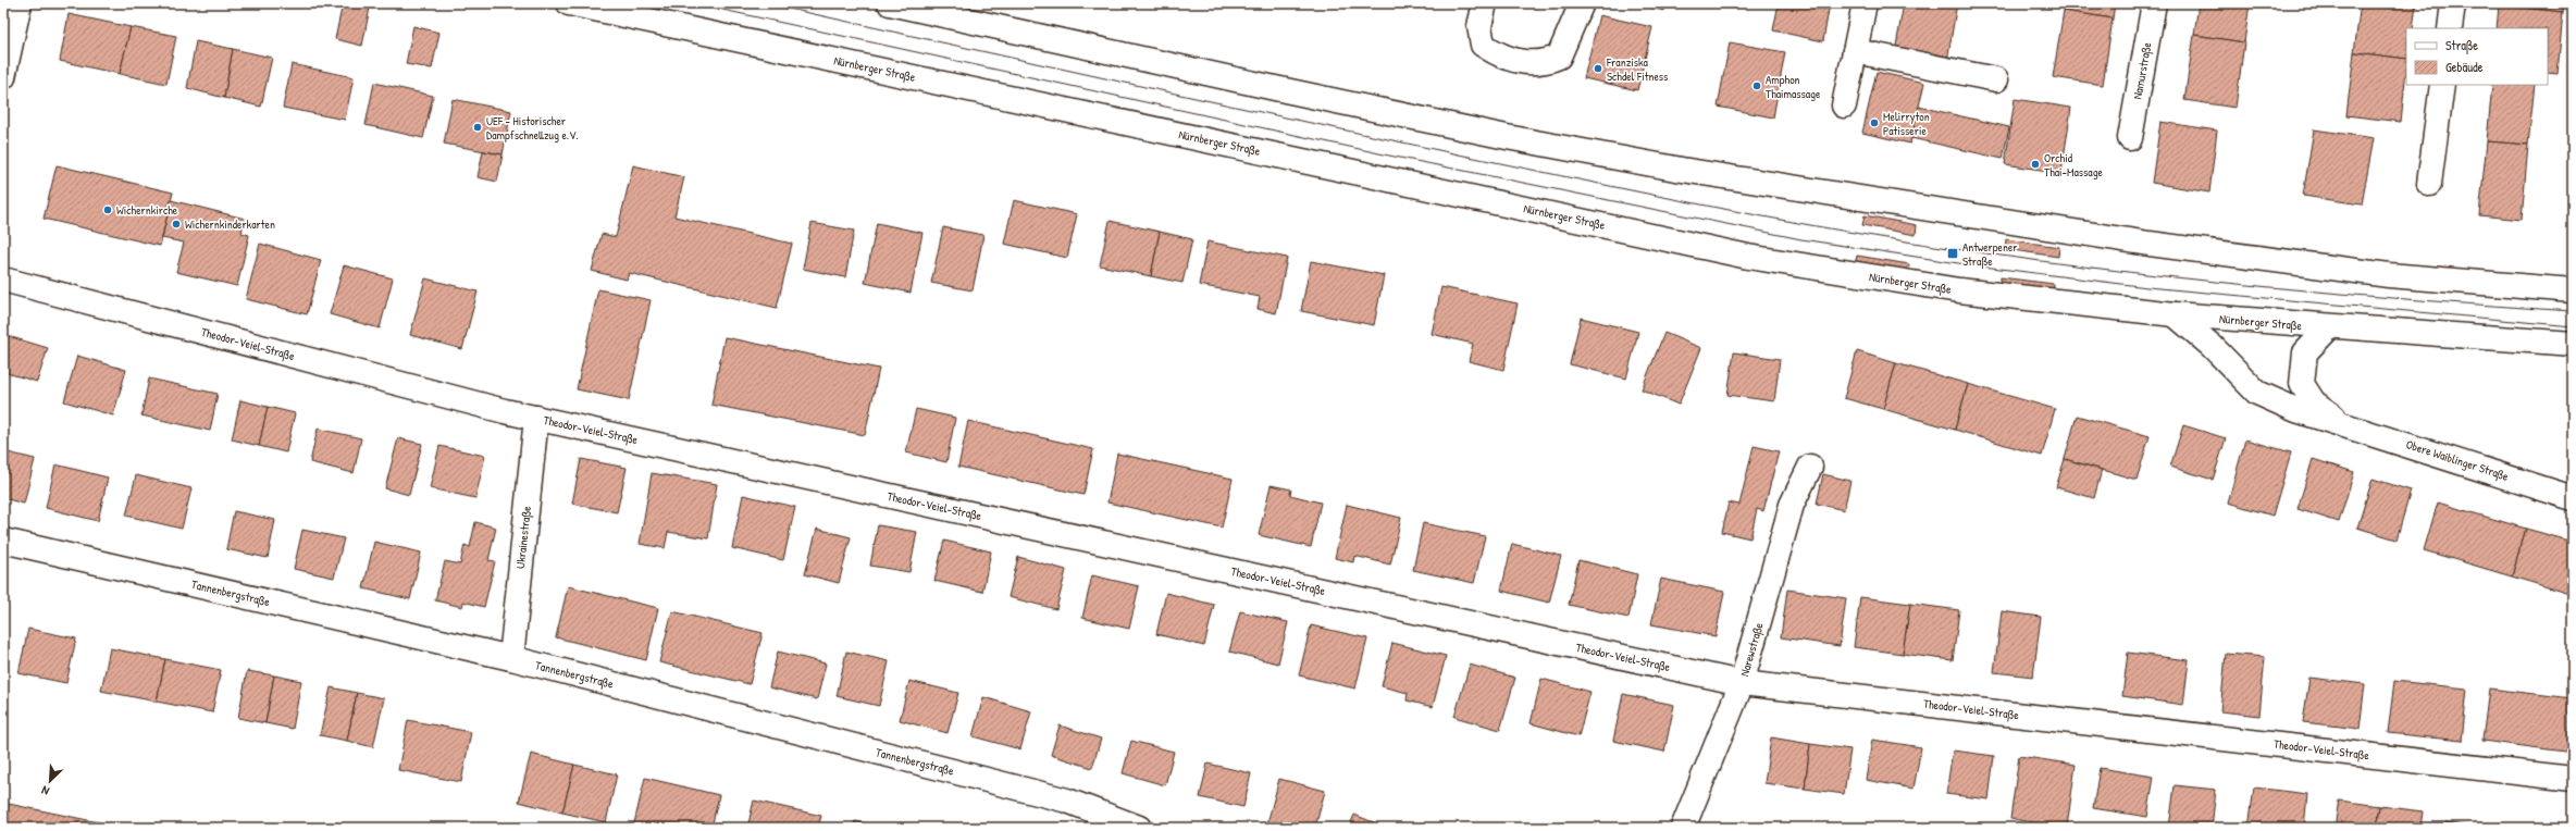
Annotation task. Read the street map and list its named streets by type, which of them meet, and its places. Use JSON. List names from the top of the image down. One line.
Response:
{"streets":{"street":["Nürnberger Straße","Namurstraße","Theodor-Veiel-Straße","Obere Waiblinger Straße","Ukrainestraße","Tannenbergstraße","Narewstraße"]},"crossings":[["Nürnberger Straße","Obere Waiblinger Straße"],["Theodor-Veiel-Straße","Ukrainestraße"],["Theodor-Veiel-Straße","Narewstraße"],["Ukrainestraße","Tannenbergstraße"]],"places":{"other":["Franziska Schdel Fitness","Amphon Thaimassage","Melirryton Patisserie","UEF - Historischer Dampfschnellzug e.V.","Orchid Thai-Massage","Wichernkirche","Wichernkinderkarten"],"transit":["Antwerpener Straße"]},"legend":["Straße","Gebäude"],"north":"bottom left"}
